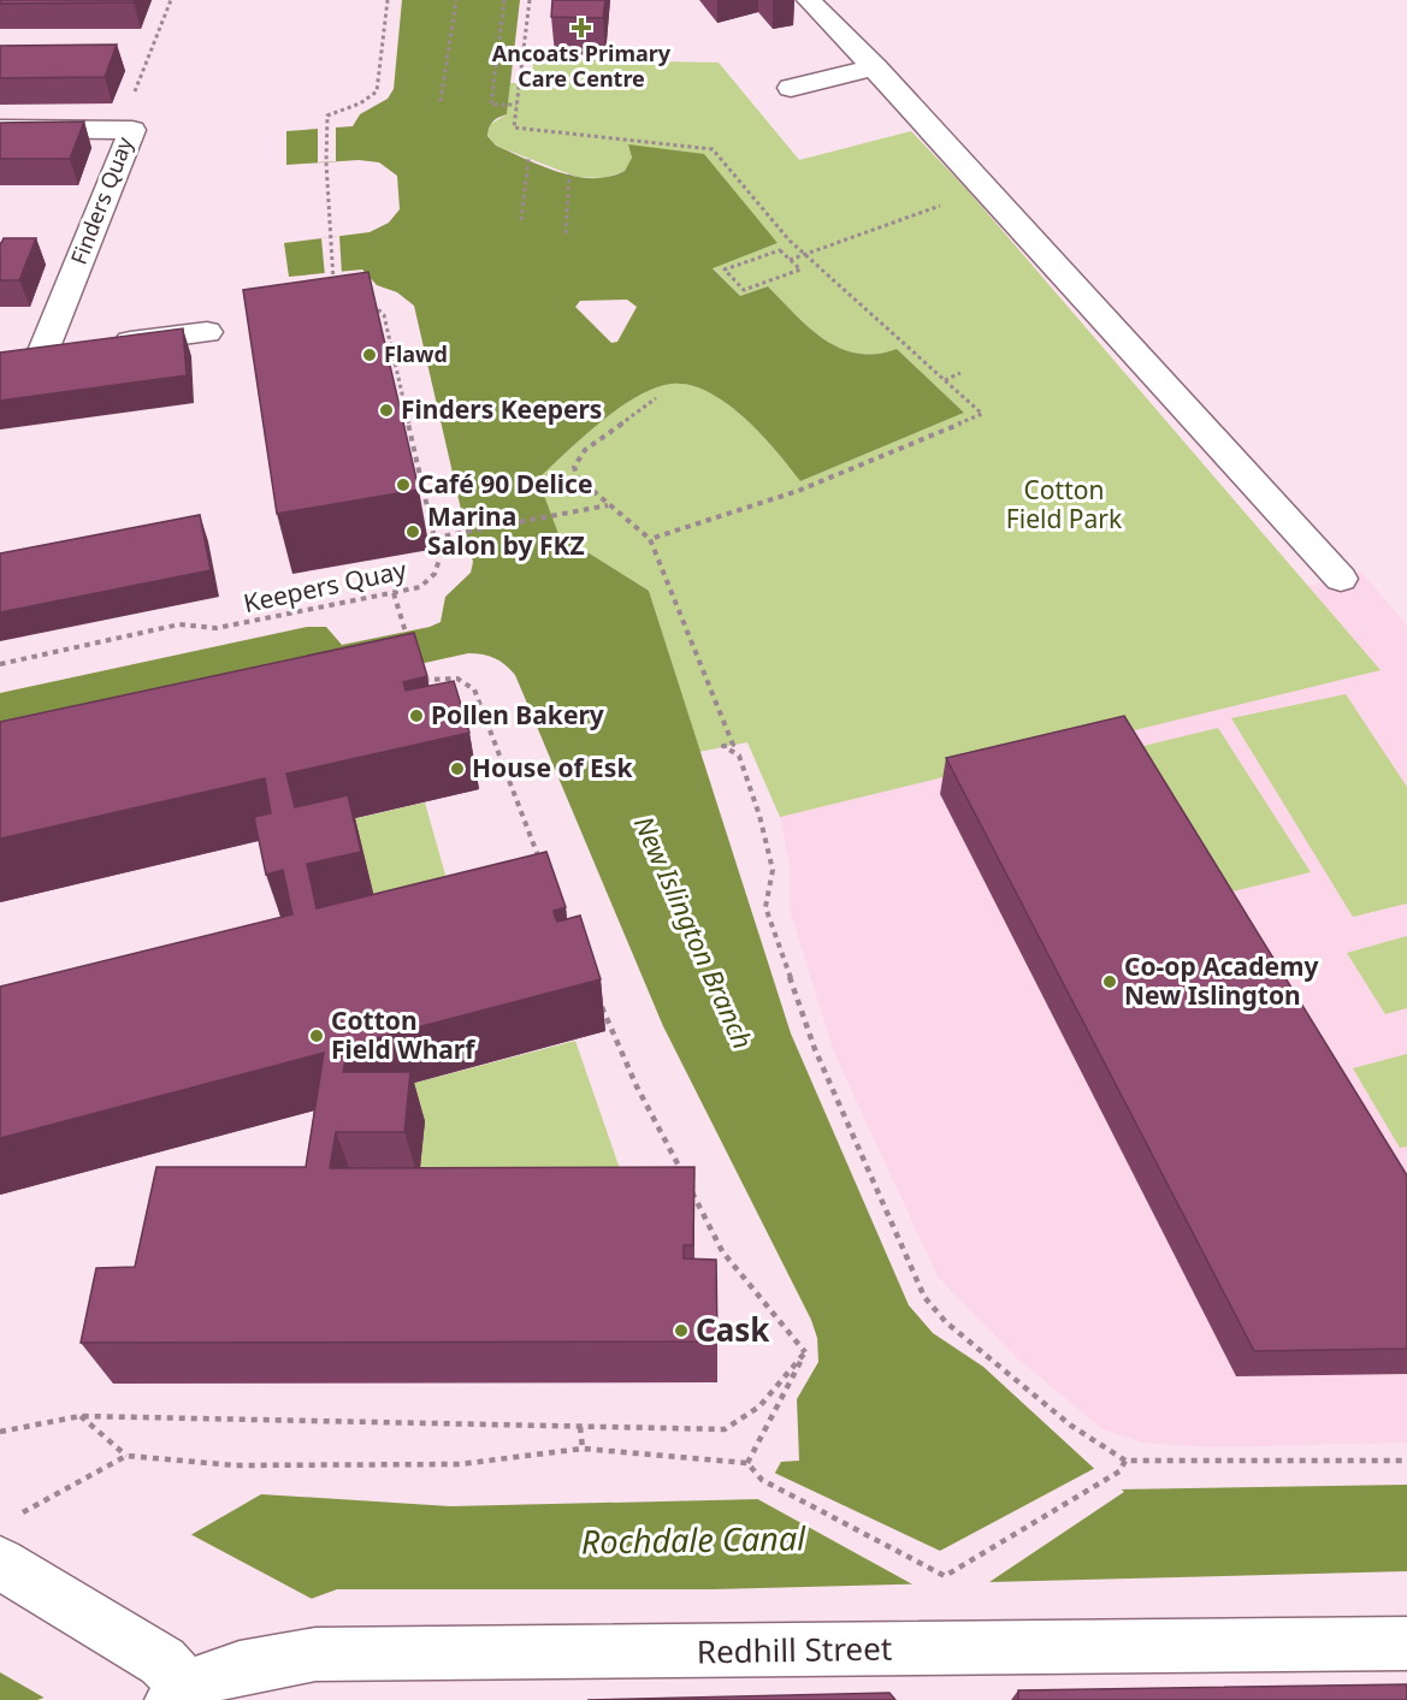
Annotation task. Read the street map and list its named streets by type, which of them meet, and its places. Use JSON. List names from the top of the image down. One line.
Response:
{"streets":{"street":["Finders Quay","Redhill Street"],"path":["Keepers Quay"]},"water":["New Islington Branch","Rochdale Canal"],"parks":["Cotton Field Park"],"places":{"health":["Ancoats Primary Care Centre"],"other":["Flawd","Finders Keepers","Café 90 Delice","Marina Salon by FKZ","Pollen Bakery","House of Esk","Co-op Academy New Islington","Cotton Field Wharf","Cask"]}}
